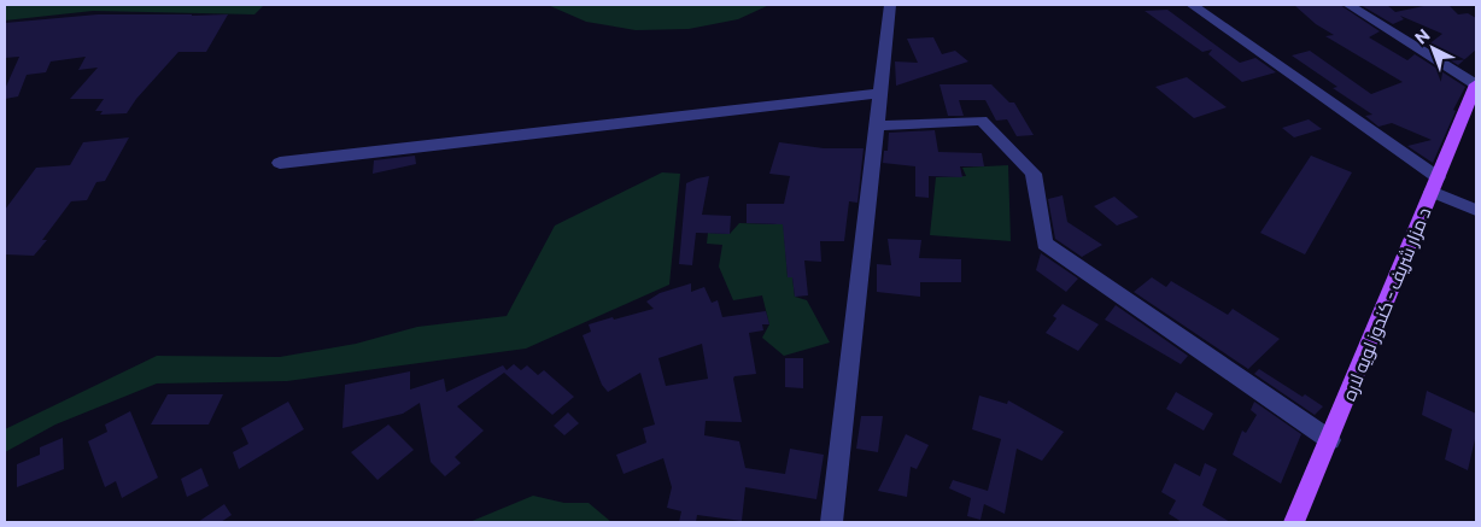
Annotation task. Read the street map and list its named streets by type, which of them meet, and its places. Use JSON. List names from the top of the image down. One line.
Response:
{"streets":{"main road":["د مزار شریف - کندوز لویه لاره"]},"north":"top left"}
